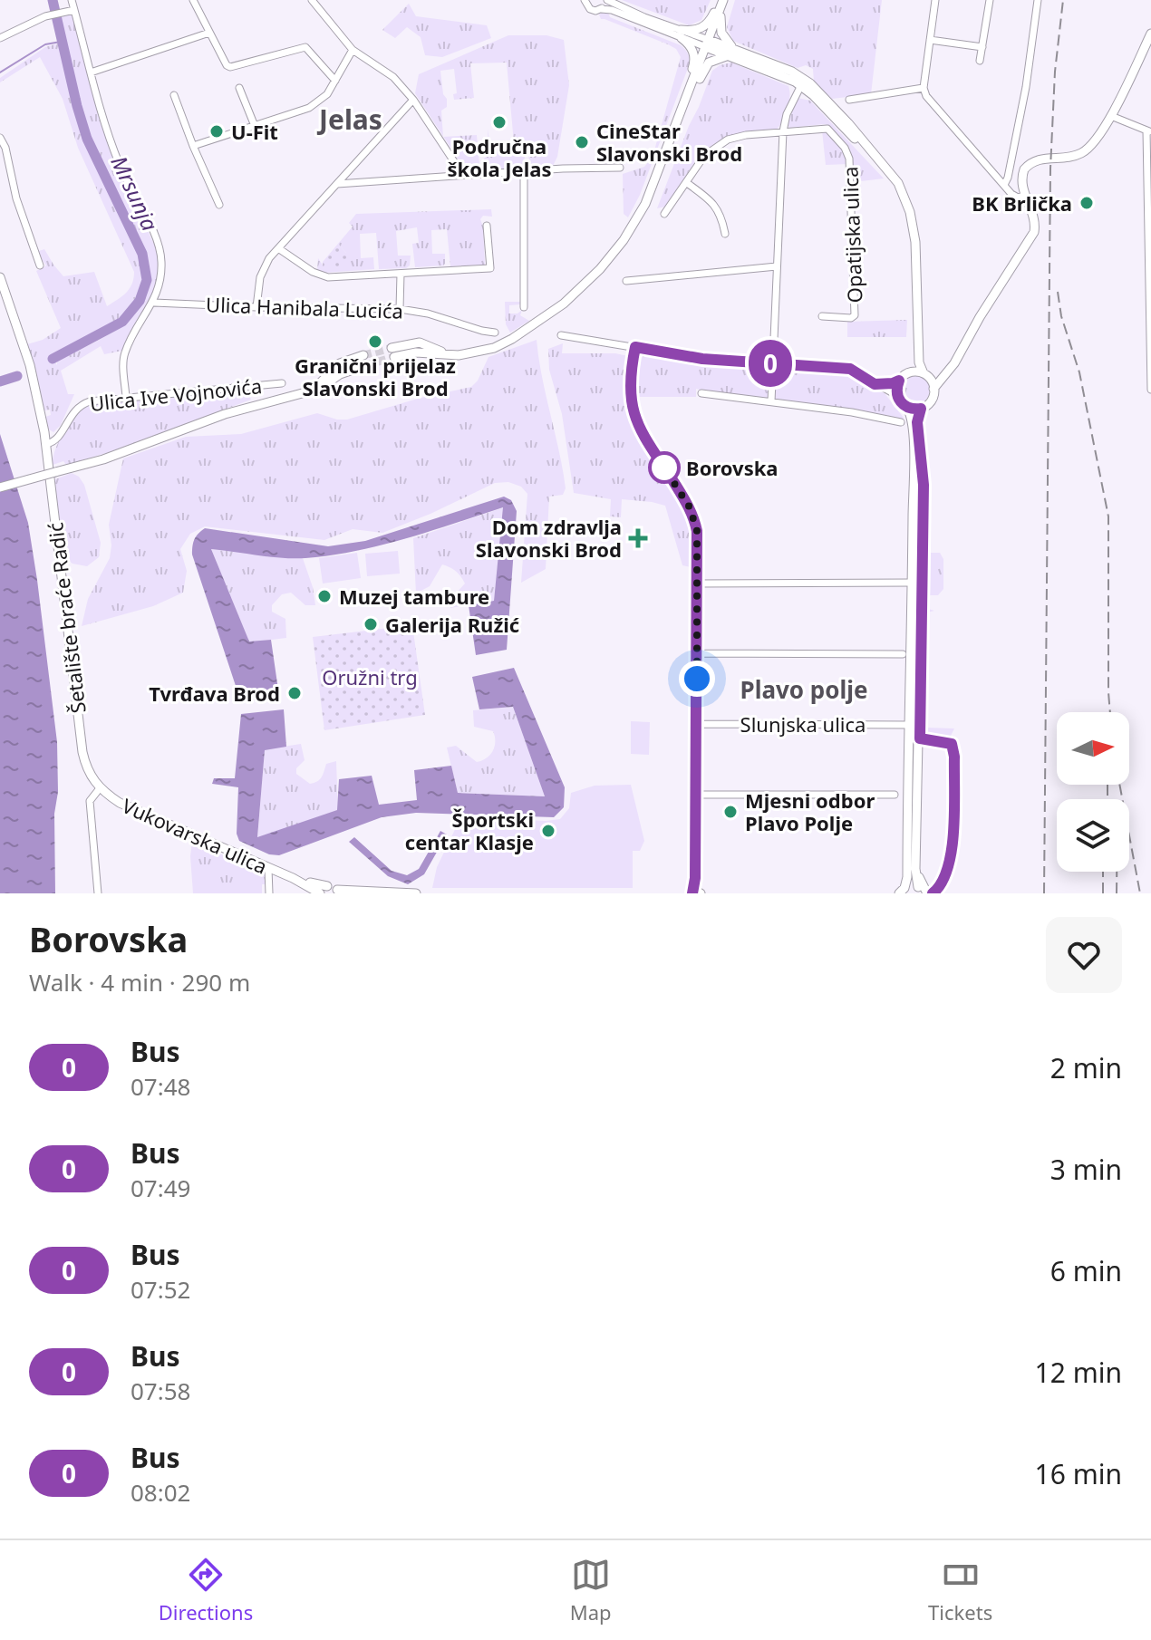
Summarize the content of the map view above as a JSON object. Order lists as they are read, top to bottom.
{
  "streets": {
    "main road": ["Šetalište braće Radić", "Vukovarska ulica"],
    "street": [
      "Opatijska ulica",
      "Ulica Hanibala Lucića",
      "Ulica Ive Vojnovića",
      "Slunjska ulica"
    ]
  },
  "crossings": [
    ["Ulica Ive Vojnovića", "Šetalište braće Radić"],
    ["Šetalište braće Radić", "Vukovarska ulica"]
  ],
  "districts": ["Jelas", "Plavo polje"],
  "water": ["Mrsunja"],
  "parks": ["Oružni trg"],
  "places": {
    "other": [
      "Područna škola Jelas",
      "U-Fit",
      "CineStar Slavonski Brod",
      "BK Brlička",
      "Granični prijelaz Slavonski Brod",
      "Borovska",
      "Muzej tambure",
      "Galerija Ružić",
      "Tvrđava Brod",
      "Mjesni odbor Plavo Polje",
      "Športski centar Klasje"
    ],
    "health": ["Dom zdravlja Slavonski Brod"]
  },
  "lines": ["bus line 0"],
  "north": "right",
  "page": {
    "on_map": "0",
    "heading": ["Borovska", "Walk · 4 min · 290 m"],
    "list": [
      {
        "mark": "0",
        "name": "Bus",
        "note": "07:48",
        "value": "2 min"
      },
      {
        "mark": "0",
        "name": "Bus",
        "note": "07:49",
        "value": "3 min"
      },
      {
        "mark": "0",
        "name": "Bus",
        "note": "07:52",
        "value": "6 min"
      },
      {
        "mark": "0",
        "name": "Bus",
        "note": "07:58",
        "value": "12 min"
      },
      {
        "mark": "0",
        "name": "Bus",
        "note": "08:02",
        "value": "16 min"
      }
    ],
    "tabs": ["Directions", "Map", "Tickets"]
  }
}
